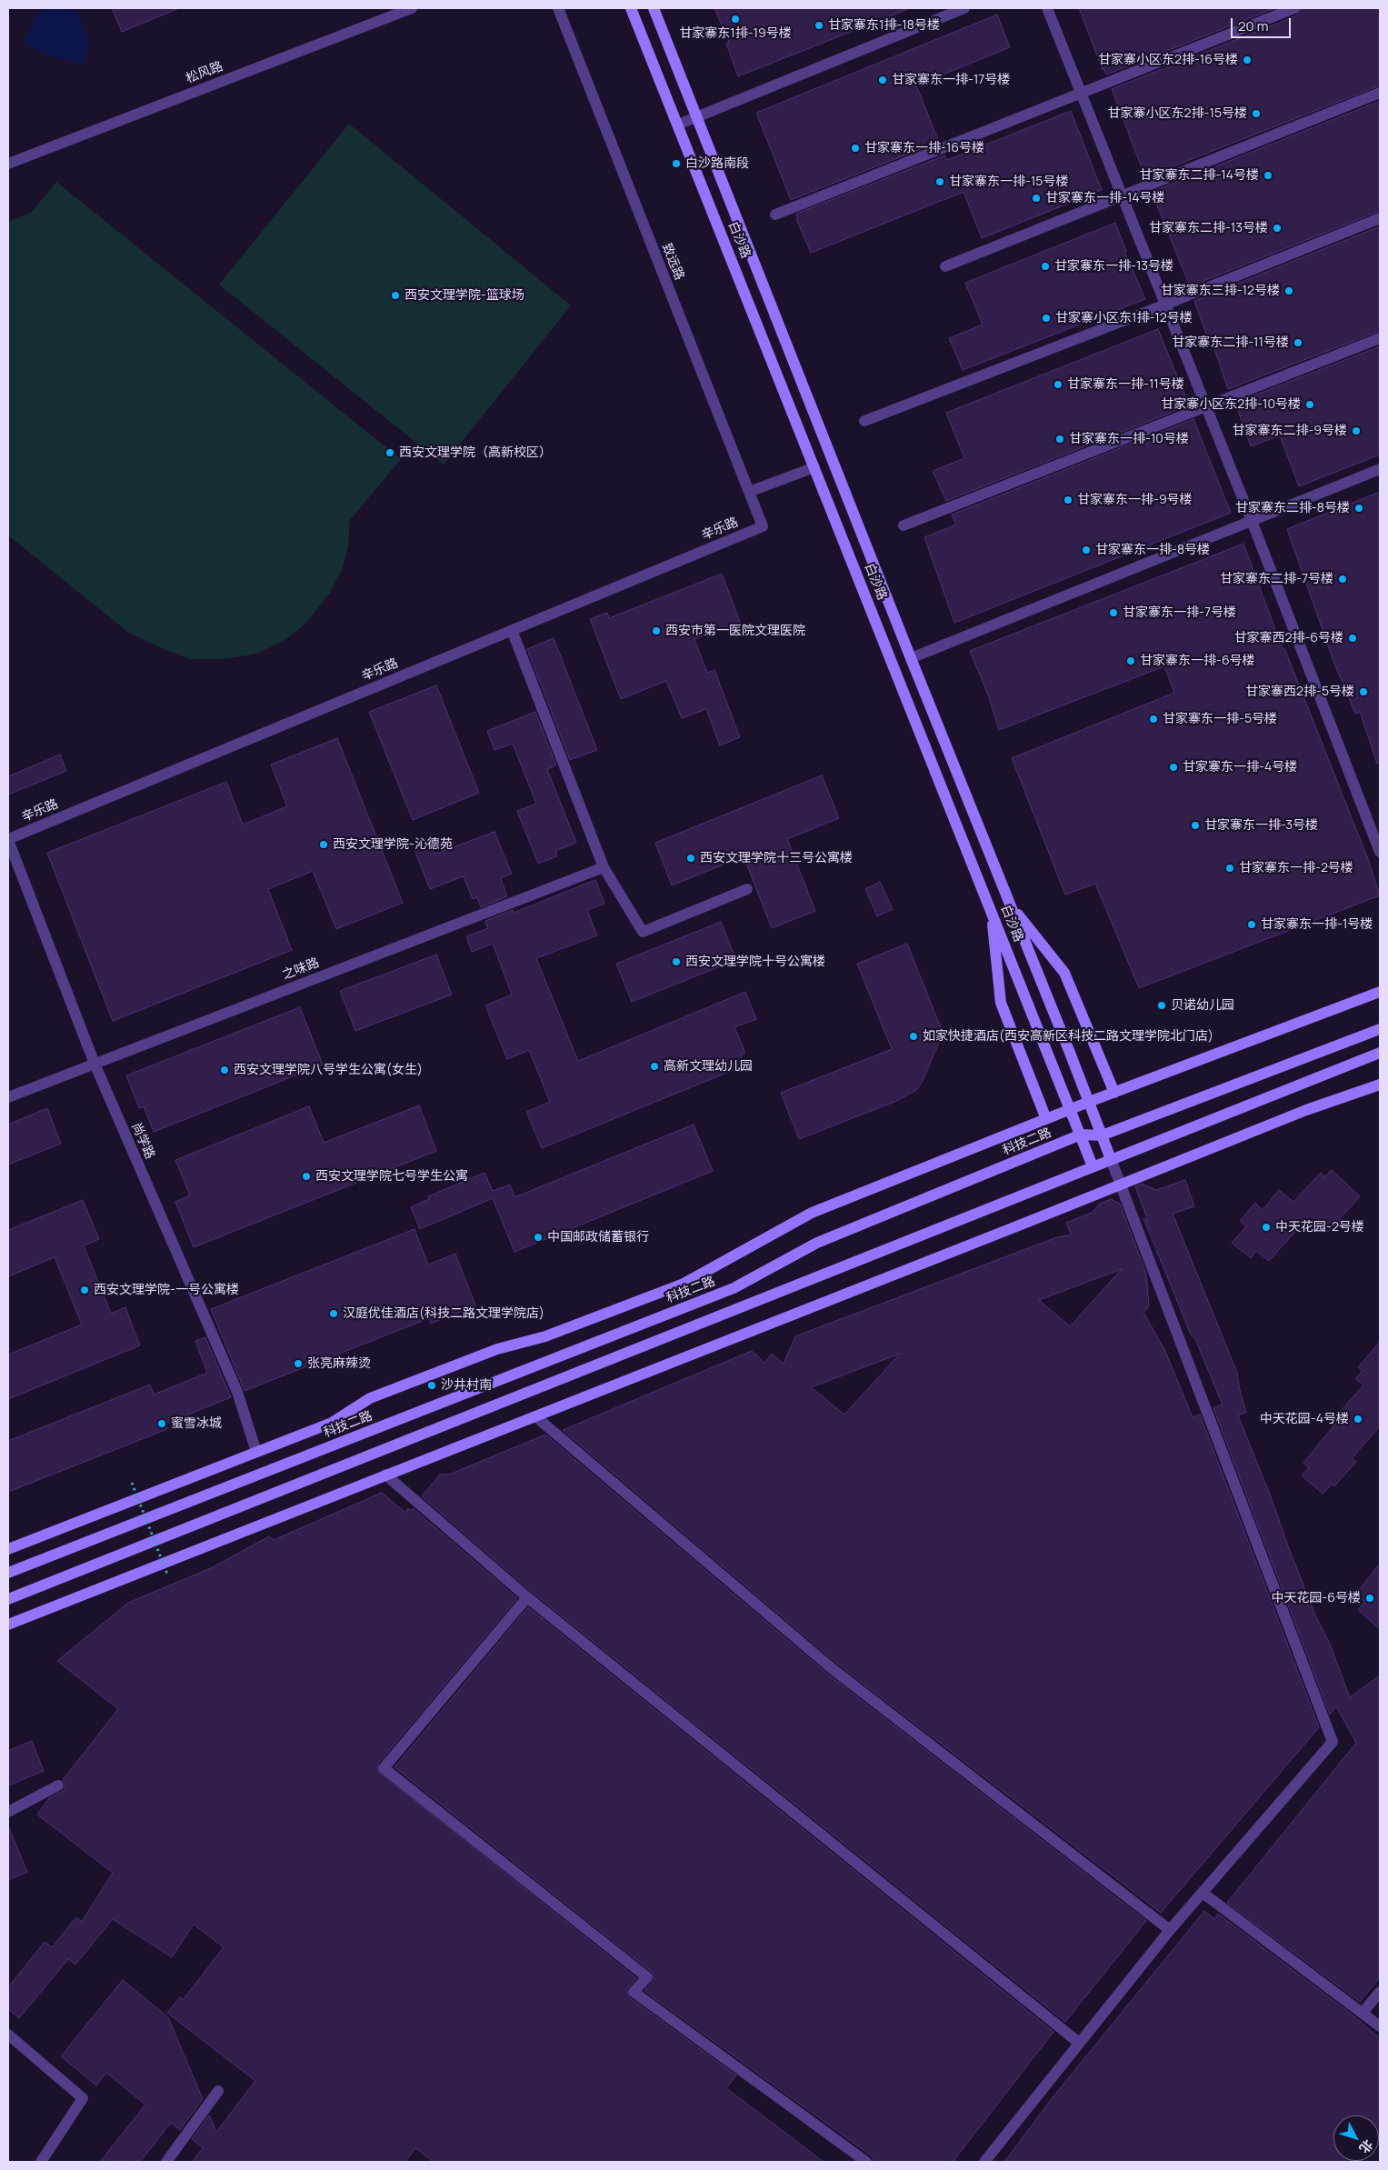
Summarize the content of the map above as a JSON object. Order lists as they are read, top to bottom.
{
  "streets": {
    "street": [
      "松风路",
      "白沙路",
      "致远路",
      "辛乐路",
      "之味路",
      "尚学路",
      "科技二路"
    ]
  },
  "crossings": [
    ["白沙路", "科技二路"],
    ["致远路", "辛乐路"],
    ["辛乐路", "尚学路"],
    ["之味路", "尚学路"]
  ],
  "places": [
    "甘家寨东1排-19号楼",
    "甘家寨东1排-18号楼",
    "甘家寨小区东2排-16号楼",
    "甘家寨东一排-17号楼",
    "甘家寨小区东2排-15号楼",
    "甘家寨东一排-16号楼",
    "白沙路南段",
    "甘家寨东二排-14号楼",
    "甘家寨东一排-15号楼",
    "甘家寨东一排-14号楼",
    "甘家寨东二排-13号楼",
    "甘家寨东一排-13号楼",
    "甘家寨东三排-12号楼",
    "西安文理学院-篮球场",
    "甘家寨小区东1排-12号楼",
    "甘家寨东二排-11号楼",
    "甘家寨东一排-11号楼",
    "甘家寨小区东2排-10号楼",
    "甘家寨东二排-9号楼",
    "甘家寨东一排-10号楼",
    "西安文理学院（高新校区）",
    "甘家寨东一排-9号楼",
    "甘家寨东二排-8号楼",
    "甘家寨东一排-8号楼",
    "甘家寨东二排-7号楼",
    "甘家寨东一排-7号楼",
    "西安市第一医院文理医院",
    "甘家寨西2排-6号楼",
    "甘家寨东一排-6号楼",
    "甘家寨西2排-5号楼",
    "甘家寨东一排-5号楼",
    "甘家寨东一排-4号楼",
    "甘家寨东一排-3号楼",
    "西安文理学院-沁德苑",
    "西安文理学院十三号公寓楼",
    "甘家寨东一排-2号楼",
    "甘家寨东一排-1号楼",
    "西安文理学院十号公寓楼",
    "贝诺幼儿园",
    "如家快捷酒店(西安高新区科技二路文理学院北门店)",
    "高新文理幼儿园",
    "西安文理学院八号学生公寓(女生)",
    "西安文理学院七号学生公寓",
    "中天花园-2号楼",
    "中国邮政储蓄银行",
    "西安文理学院-一号公寓楼",
    "汉庭优佳酒店(科技二路文理学院店)",
    "张亮麻辣烫",
    "沙井村南",
    "中天花园-4号楼",
    "蜜雪冰城",
    "中天花园-6号楼"
  ],
  "scale_bar": "20 m",
  "north": "bottom right"
}
